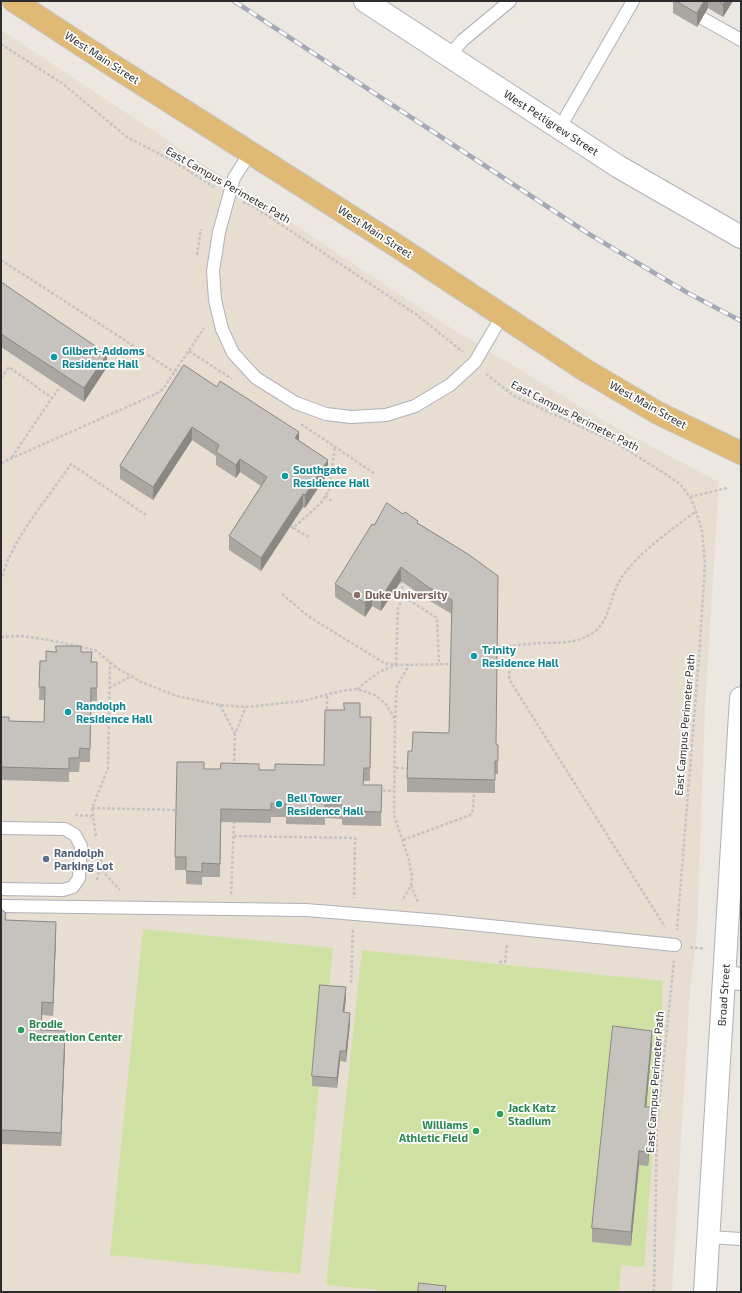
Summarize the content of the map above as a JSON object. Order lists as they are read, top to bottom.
{
  "streets": {
    "main road": ["West Main Street"],
    "street": ["West Pettigrew Street", "Broad Street"],
    "path": ["East Campus Perimeter Path"]
  },
  "places": [
    "Gilbert-Addoms Residence Hall",
    "Southgate Residence Hall",
    "Duke University",
    "Trinity Residence Hall",
    "Randolph Residence Hall",
    "Bell Tower Residence Hall",
    "Randolph Parking Lot",
    "Brodie Recreation Center",
    "Jack Katz Stadium",
    "Williams Athletic Field"
  ]
}
